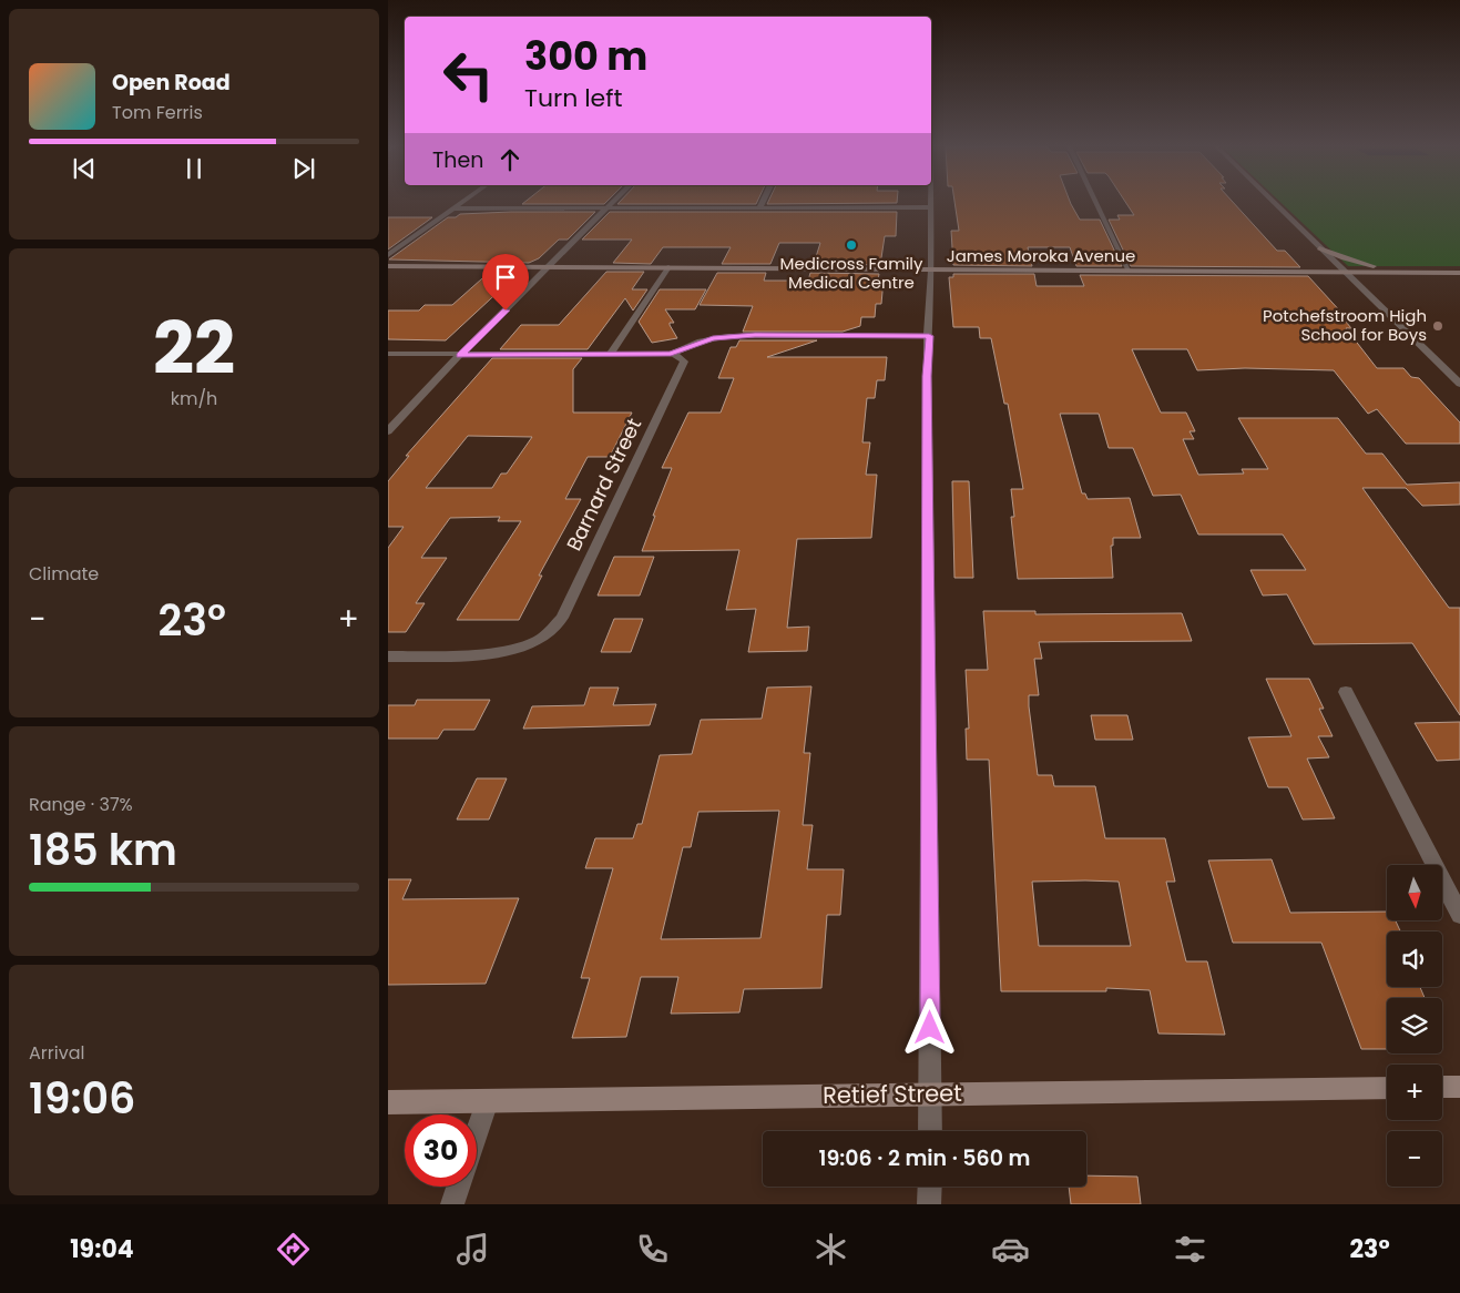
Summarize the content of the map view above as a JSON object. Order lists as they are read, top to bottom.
{
  "streets": {
    "street": ["James Moroka Avenue", "Barnard Street", "Retief Street"]
  },
  "places": ["Medicross Family Medical Centre", "Potchefstroom High School for Boys"],
  "north": "bottom",
  "page": {
    "turn": ["300 m", "Turn left"],
    "song": ["Open Road", "Tom Ferris"],
    "then": "Then",
    "tile": [
      ["22", "km/h"],
      "Climate",
      ["Range · 37%", "185 km"],
      ["Arrival", "19:06"]
    ],
    "heat": ["−", "23°", "+"],
    "map_buttons": ["+", "−"],
    "limit": "30",
    "trip": "19:06 · 2 min · 560 m",
    "tabs": ["19:04", "23°"]
  }
}
